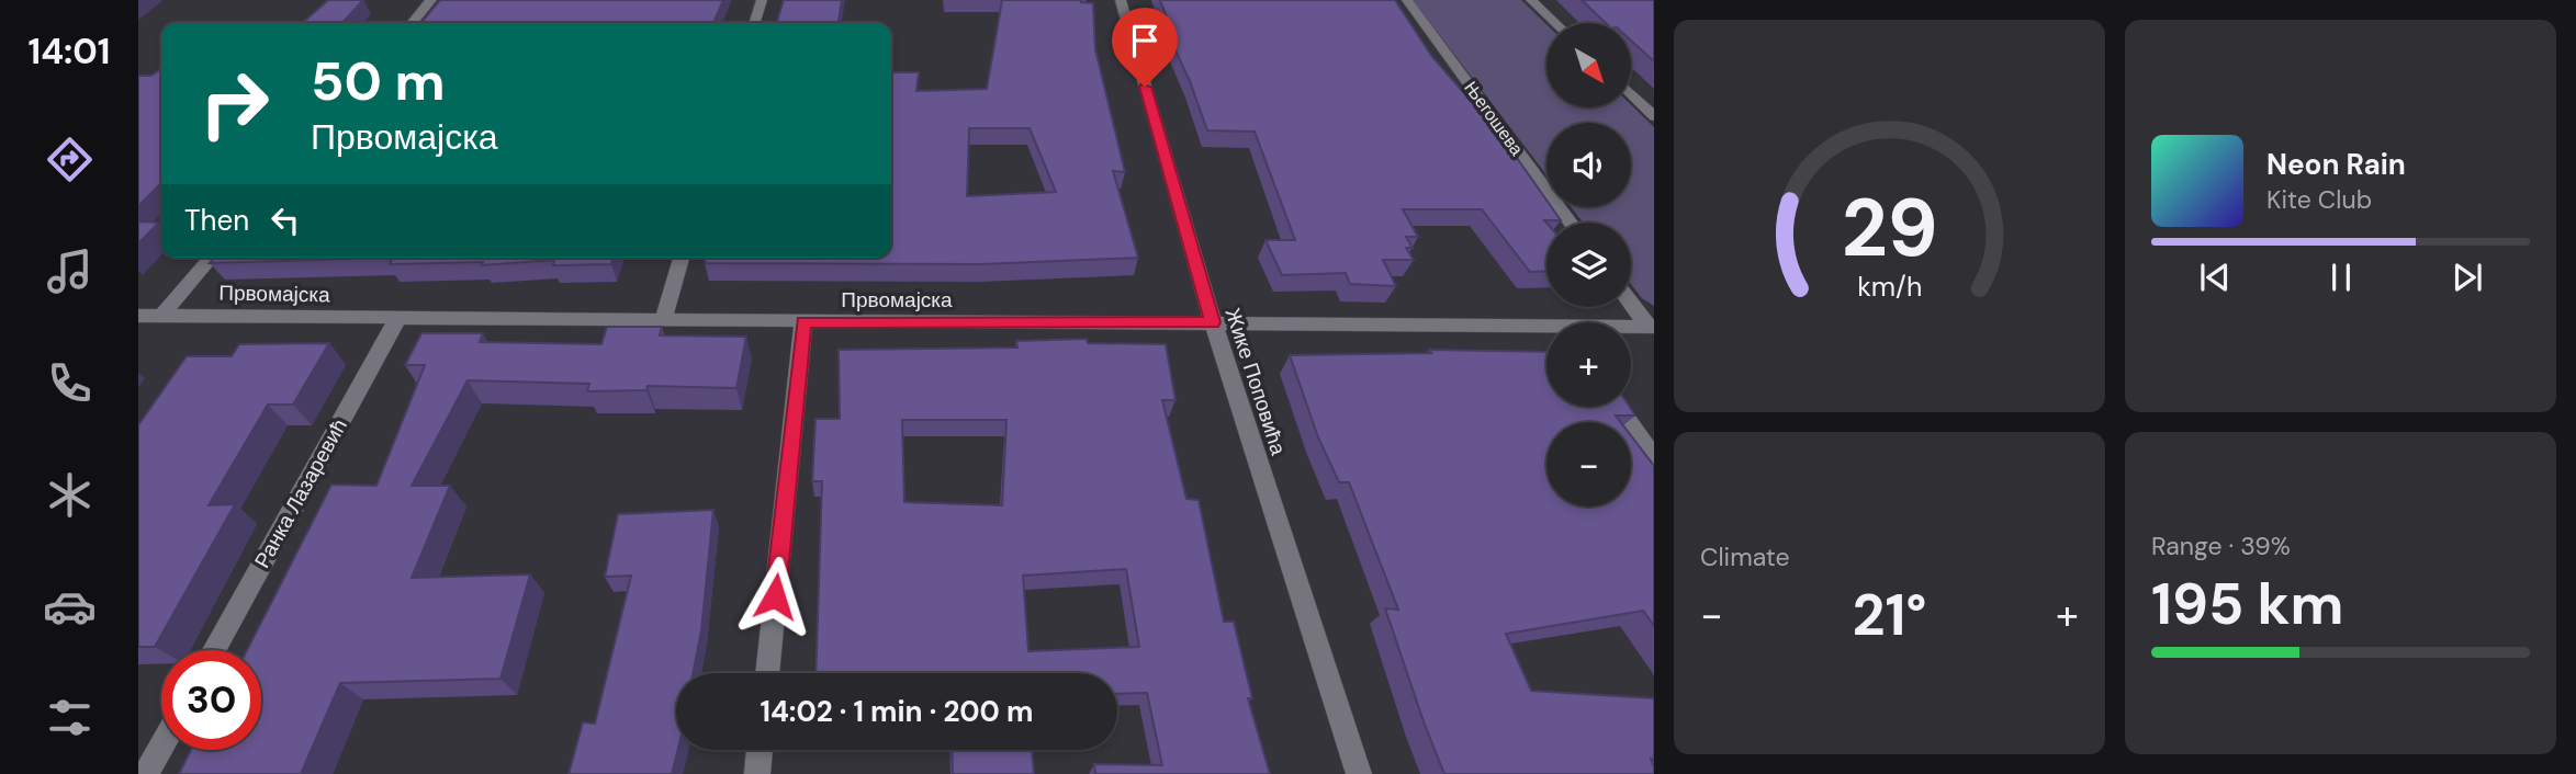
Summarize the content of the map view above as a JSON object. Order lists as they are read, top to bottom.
{
  "streets": {
    "street": [
      "Његошева",
      "Првомајска",
      "Жике Поповића",
      "Ранка Лазаревић"
    ]
  },
  "crossings": [
    ["Првомајска", "Жике Поповића"],
    ["Првомајска", "Ранка Лазаревић"]
  ],
  "north": "bottom right",
  "page": {
    "tabs": "14:01",
    "map_buttons": ["+", "−"],
    "turn": ["50 m", "Првомајска"],
    "song": ["Neon Rain", "Kite Club"],
    "then": "Then",
    "tile": [
      "Climate",
      ["Range · 39%", "195 km"]
    ],
    "heat": ["−", "21°", "+"],
    "limit": "30",
    "trip": "14:02 · 1 min · 200 m",
    "gauge": ["29", "km/h"]
  }
}
